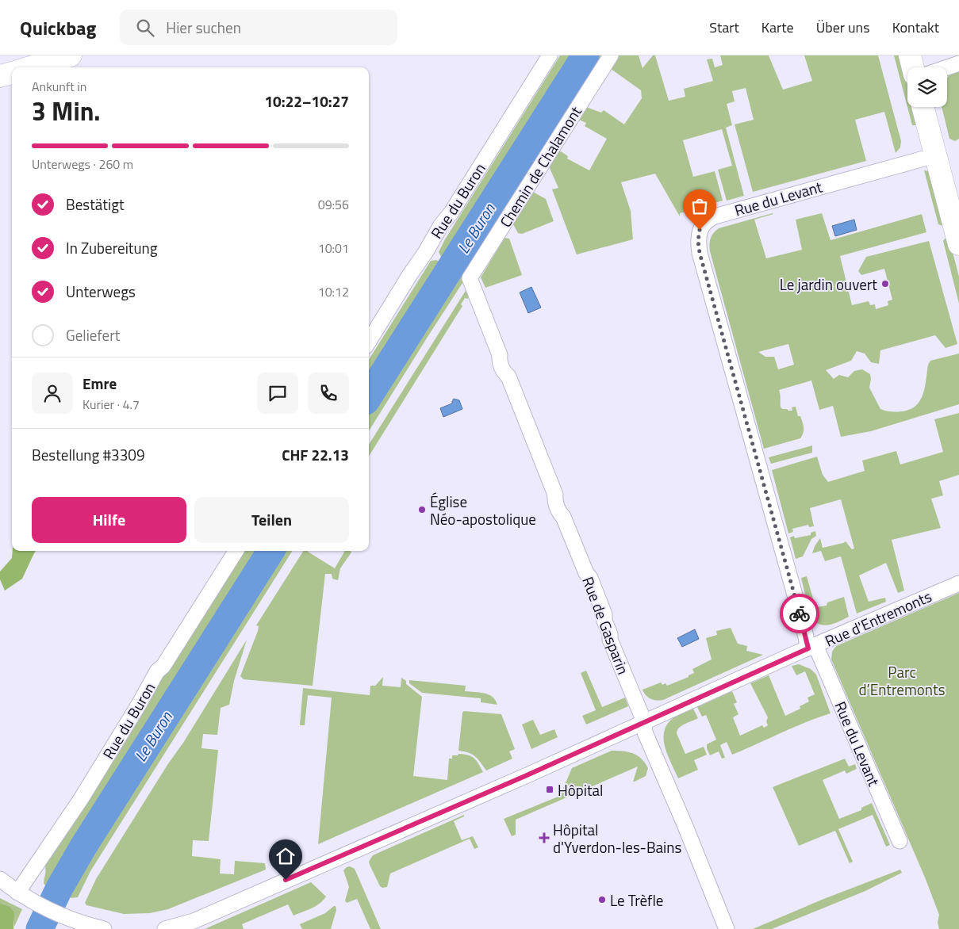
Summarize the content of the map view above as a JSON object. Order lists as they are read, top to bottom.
{
  "streets": {
    "street": [
      "Chemin de Chalamont",
      "Rue du Levant",
      "Rue du Buron",
      "Rue d'Entremonts",
      "Rue de Gasparin"
    ]
  },
  "crossings": [
    ["Chemin de Chalamont", "Rue de Gasparin"],
    ["Rue du Levant", "Rue d'Entremonts"],
    ["Rue d'Entremonts", "Rue de Gasparin"]
  ],
  "water": ["Le Buron"],
  "parks": ["Parc d’Entremonts"],
  "places": {
    "other": ["Le jardin ouvert", "Église Néo-apostolique", "Le Trèfle"],
    "transit": ["Hôpital"],
    "health": ["Hôpital d'Yverdon-les-Bains"]
  },
  "page": {
    "header": "Quickbag",
    "search": "Hier suchen",
    "nav": [
      "Start",
      "Karte",
      "Über uns",
      "Kontakt"
    ],
    "heading": ["3 Min.", "Ankunft in", "10:22–10:27"],
    "panel": [
      "Emre",
      "Kurier · 4.7",
      "Bestellung #3309",
      "CHF 22.13"
    ],
    "bar": "Unterwegs · 260 m",
    "list": [
      ["Bestätigt", "09:56"],
      ["In Zubereitung", "10:01"],
      ["Unterwegs", "10:12"],
      "Geliefert"
    ],
    "buttons": ["Hilfe", "Teilen"]
  }
}
